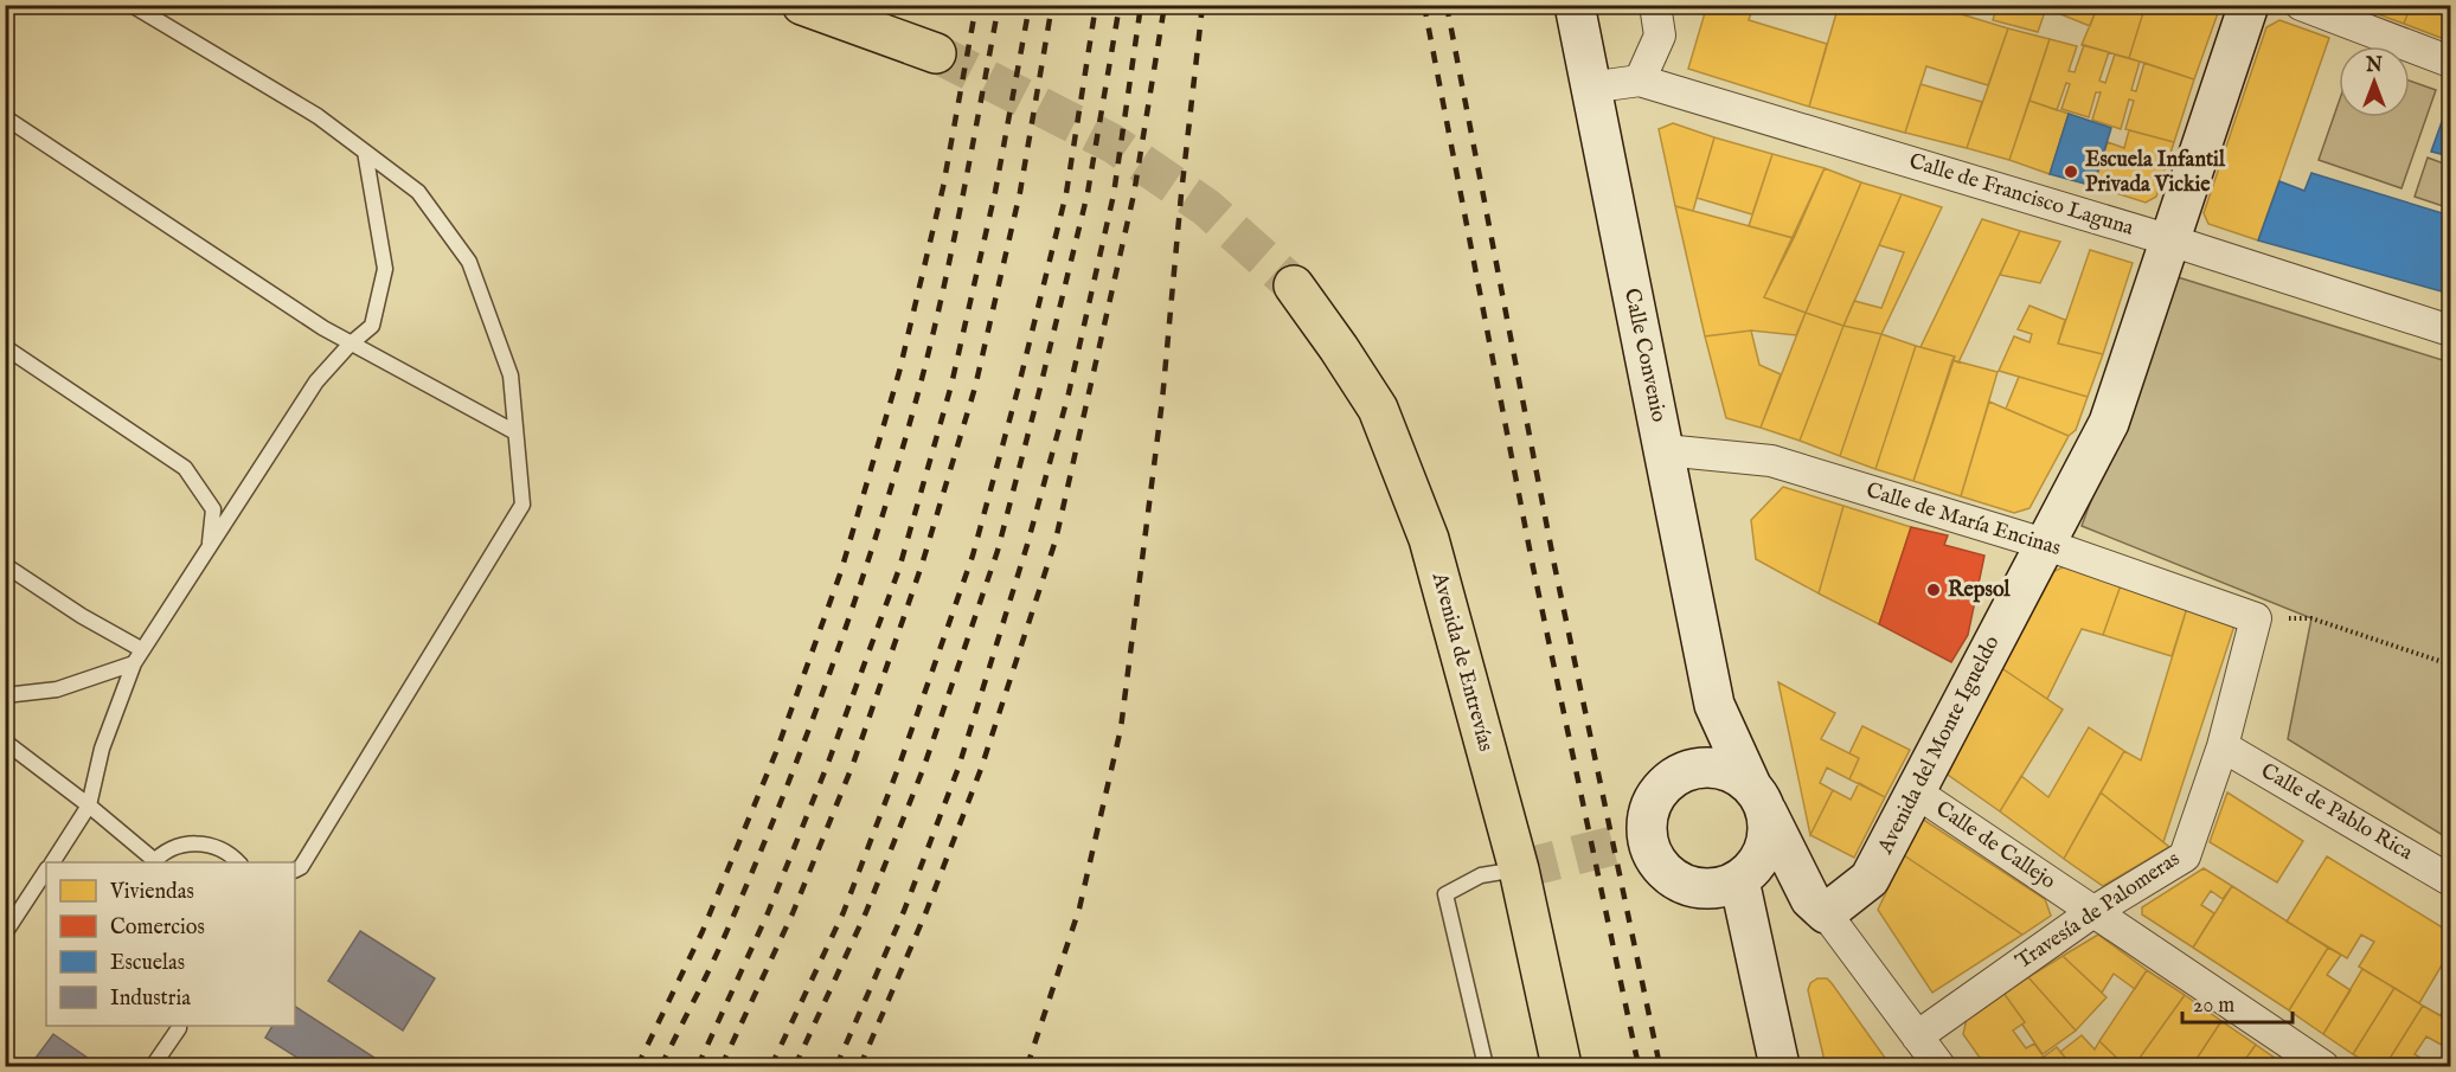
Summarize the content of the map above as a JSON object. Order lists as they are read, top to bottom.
{
  "streets": {
    "main road": ["Avenida de Entrevías"],
    "street": [
      "Calle de Francisco Laguna",
      "Calle Convenio",
      "Calle de María Encinas",
      "Avenida del Monte Igueldo",
      "Calle de Pablo Rica",
      "Calle de Callejo",
      "Travesía de Palomeras"
    ]
  },
  "crossings": [
    ["Calle de Francisco Laguna", "Calle Convenio"],
    ["Calle de Francisco Laguna", "Avenida del Monte Igueldo"],
    ["Calle Convenio", "Calle de María Encinas"],
    ["Calle Convenio", "Avenida del Monte Igueldo"],
    ["Calle de María Encinas", "Avenida del Monte Igueldo"],
    ["Calle de María Encinas", "Travesía de Palomeras"],
    ["Avenida del Monte Igueldo", "Calle de Callejo"],
    ["Calle de Pablo Rica", "Travesía de Palomeras"],
    ["Calle de Callejo", "Travesía de Palomeras"]
  ],
  "places": ["Escuela Infantil Privada Vickie", "Repsol"],
  "legend": [
    "Viviendas",
    "Comercios",
    "Escuelas",
    "Industria"
  ],
  "scale_bar": "20 m",
  "north": "top"
}
